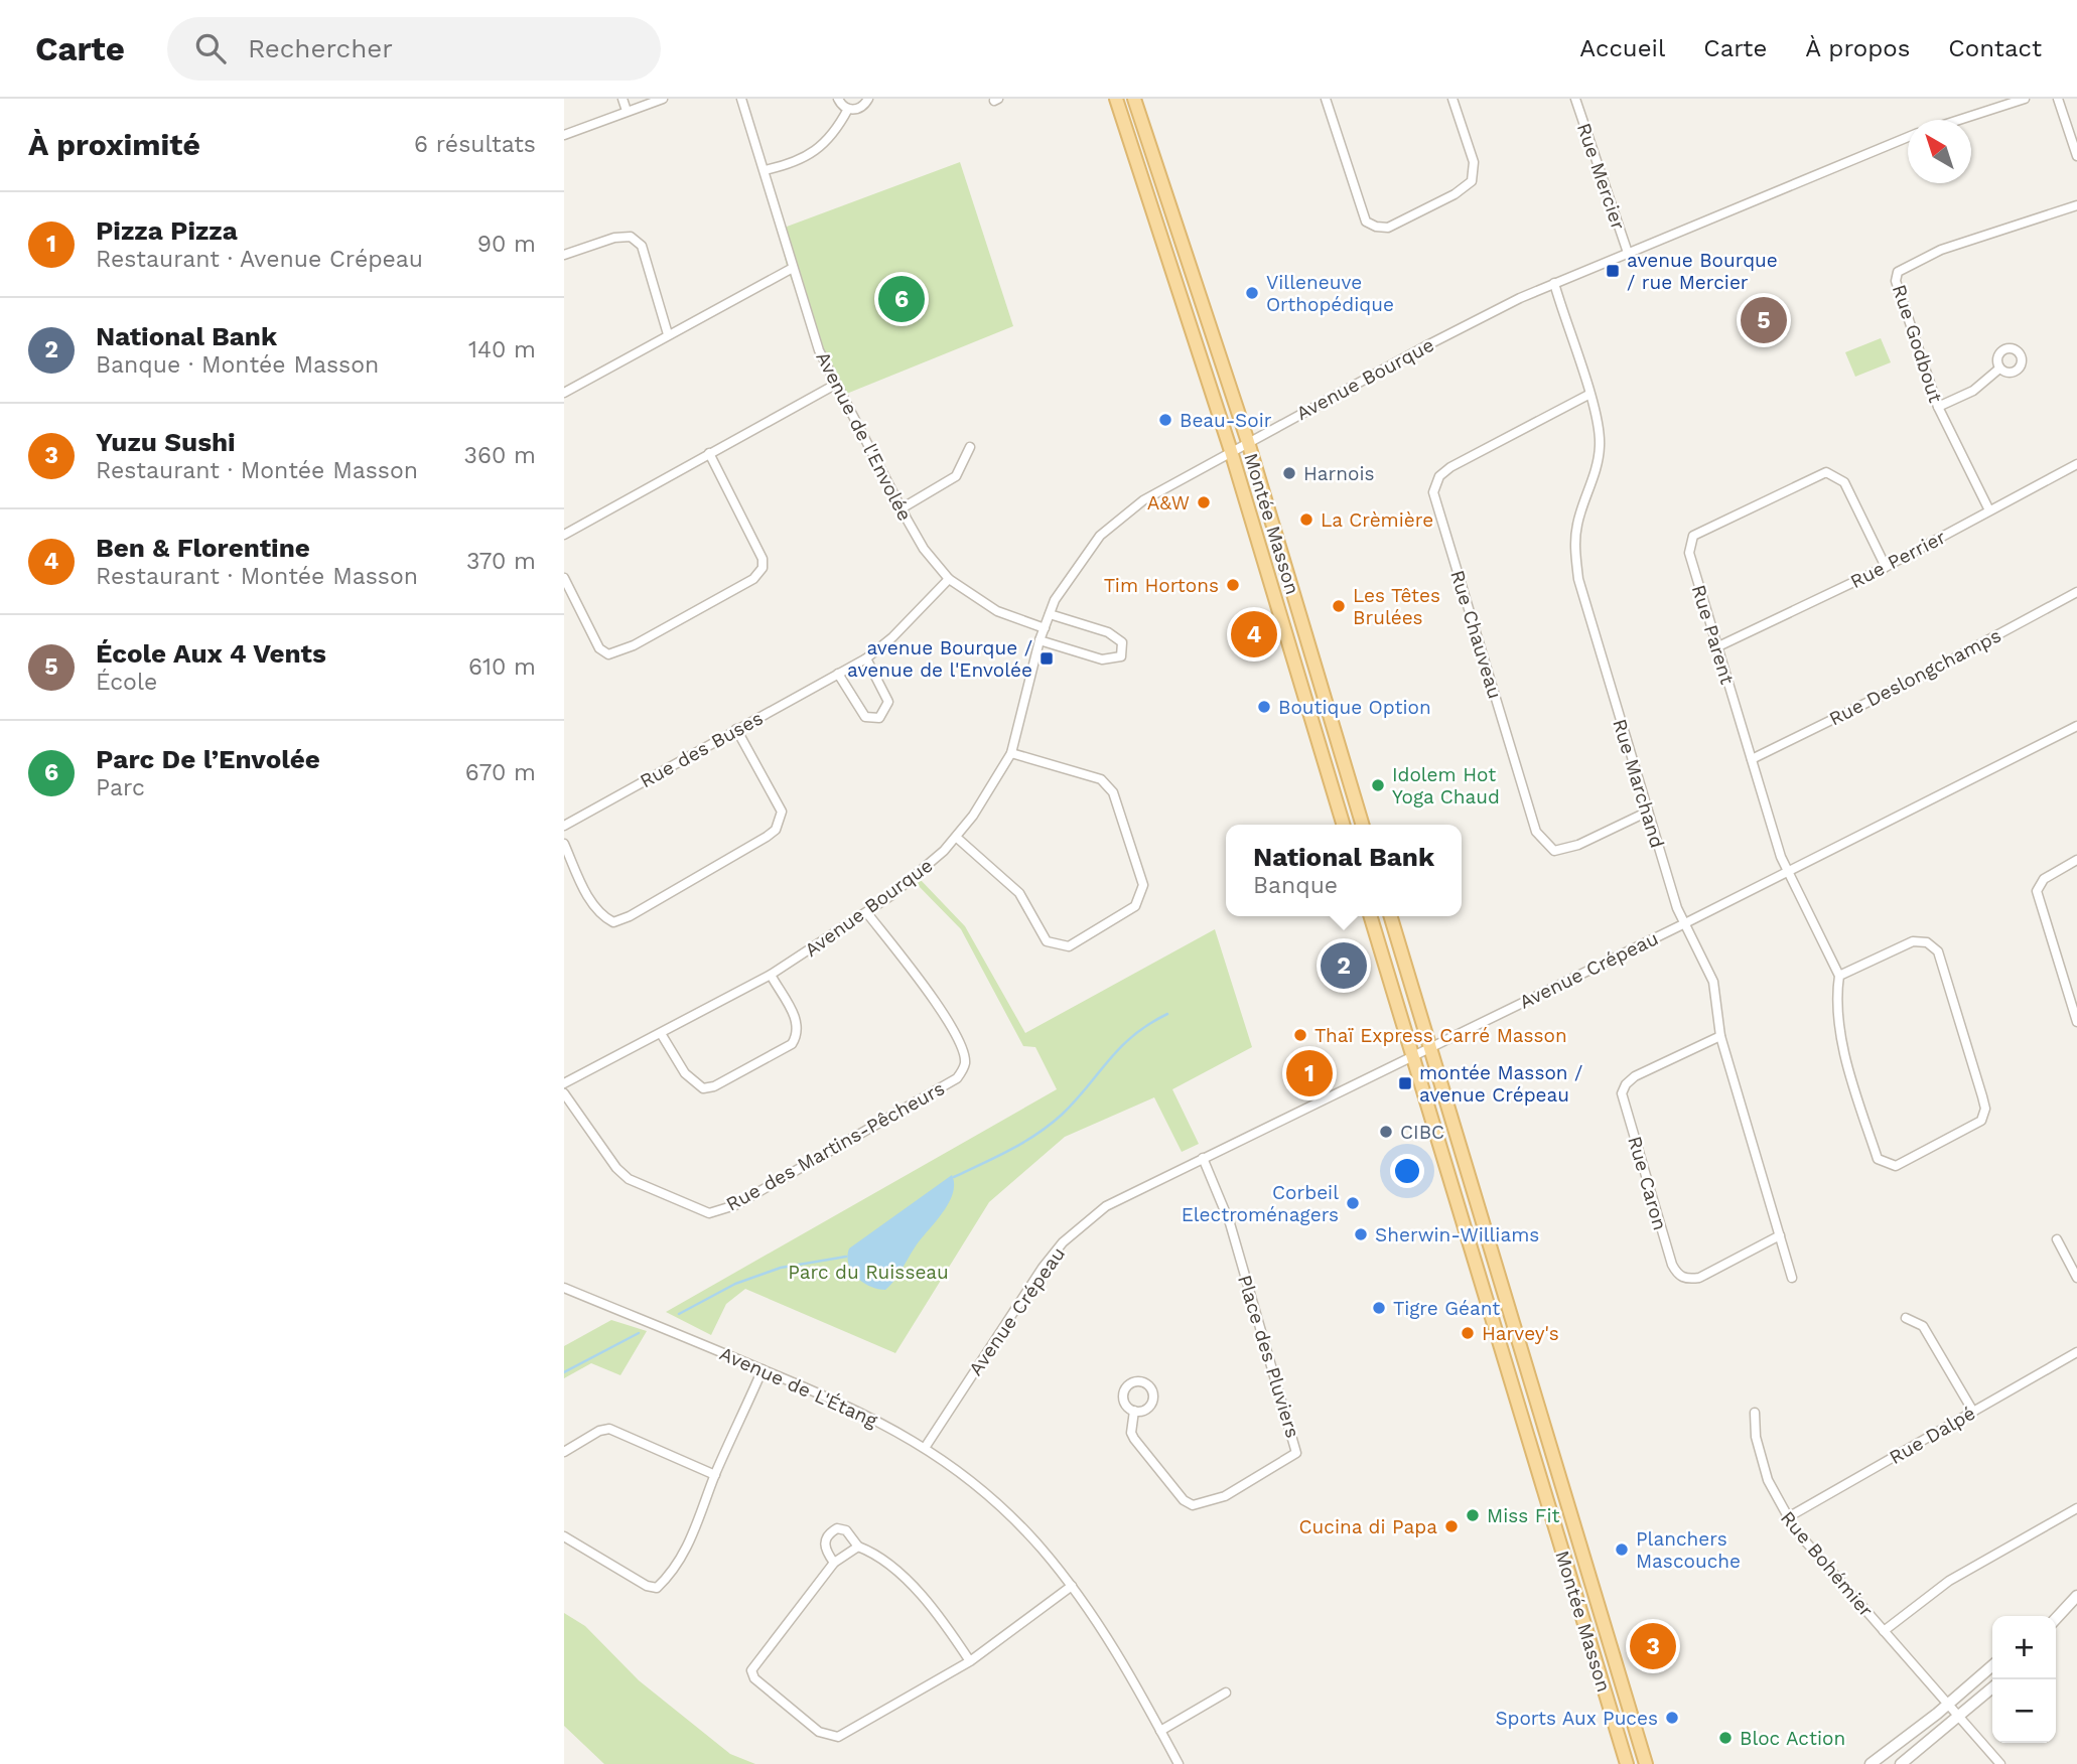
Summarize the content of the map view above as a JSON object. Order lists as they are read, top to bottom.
{
  "streets": {
    "main road": ["Montée Masson"],
    "street": [
      "Rue Mercier",
      "Rue Godbout",
      "Avenue Bourque",
      "Avenue de l'Envolée",
      "Rue Perrier",
      "Rue Chauveau",
      "Rue Parent",
      "Rue Deslongchamps",
      "Rue des Buses",
      "Rue Marchand",
      "Avenue Crépeau",
      "Rue des Martins-Pêcheurs",
      "Rue Caron",
      "Place des Pluviers",
      "Avenue de L'Étang",
      "Rue Dalpé",
      "Rue Bohémier"
    ]
  },
  "crossings": [
    ["Rue Mercier", "Avenue Bourque"],
    ["Rue Godbout", "Rue Perrier"],
    ["Avenue Bourque", "Avenue de l'Envolée"],
    ["Avenue Bourque", "Montée Masson"],
    ["Avenue Bourque", "Rue Marchand"],
    ["Avenue Bourque", "Rue des Martins-Pêcheurs"],
    ["Avenue de l'Envolée", "Rue des Buses"],
    ["Montée Masson", "Avenue Crépeau"],
    ["Rue Perrier", "Rue Parent"],
    ["Rue Chauveau", "Rue Marchand"],
    ["Rue Parent", "Rue Deslongchamps"],
    ["Rue Parent", "Avenue Crépeau"],
    ["Rue Marchand", "Avenue Crépeau"],
    ["Rue Marchand", "Rue Caron"],
    ["Avenue Crépeau", "Place des Pluviers"],
    ["Avenue Crépeau", "Avenue de L'Étang"],
    ["Rue Dalpé", "Rue Bohémier"]
  ],
  "parks": ["Parc du Ruisseau"],
  "places": {
    "transit": ["avenue Bourque / rue Mercier", "avenue Bourque / avenue de l'Envolée", "montée Masson / avenue Crépeau"],
    "other": [
      "Villeneuve Orthopédique",
      "Beau-Soir",
      "Harnois",
      "A&W",
      "La Crèmière",
      "Tim Hortons",
      "Les Têtes Brulées",
      "Boutique Option",
      "Idolem Hot Yoga Chaud",
      "Thaï Express Carré Masson",
      "CIBC",
      "Corbeil Electroménagers",
      "Sherwin-Williams",
      "Tigre Géant",
      "Harvey's",
      "Miss Fit",
      "Cucina di Papa",
      "Planchers Mascouche",
      "Sports Aux Puces",
      "Bloc Action"
    ]
  },
  "north": "top left",
  "page": {
    "header": "Carte",
    "search": "Rechercher",
    "nav": [
      "Accueil",
      "Carte",
      "À propos",
      "Contact"
    ],
    "heading": ["À proximité", "6 résultats"],
    "list": [
      {
        "mark": "1",
        "name": "Pizza Pizza",
        "note": "Restaurant · Avenue Crépeau",
        "value": "90 m"
      },
      {
        "mark": "2",
        "name": "National Bank",
        "note": "Banque · Montée Masson",
        "value": "140 m"
      },
      {
        "mark": "3",
        "name": "Yuzu Sushi",
        "note": "Restaurant · Montée Masson",
        "value": "360 m"
      },
      {
        "mark": "4",
        "name": "Ben & Florentine",
        "note": "Restaurant · Montée Masson",
        "value": "370 m"
      },
      {
        "mark": "5",
        "name": "École Aux 4 Vents",
        "note": "École",
        "value": "610 m"
      },
      {
        "mark": "6",
        "name": "Parc De l’Envolée",
        "note": "Parc",
        "value": "670 m"
      }
    ],
    "pins": [
      "6",
      "5",
      "4",
      "2",
      "1",
      "3"
    ],
    "popup": ["National Bank", "Banque"],
    "map_buttons": ["+", "−"]
  }
}
